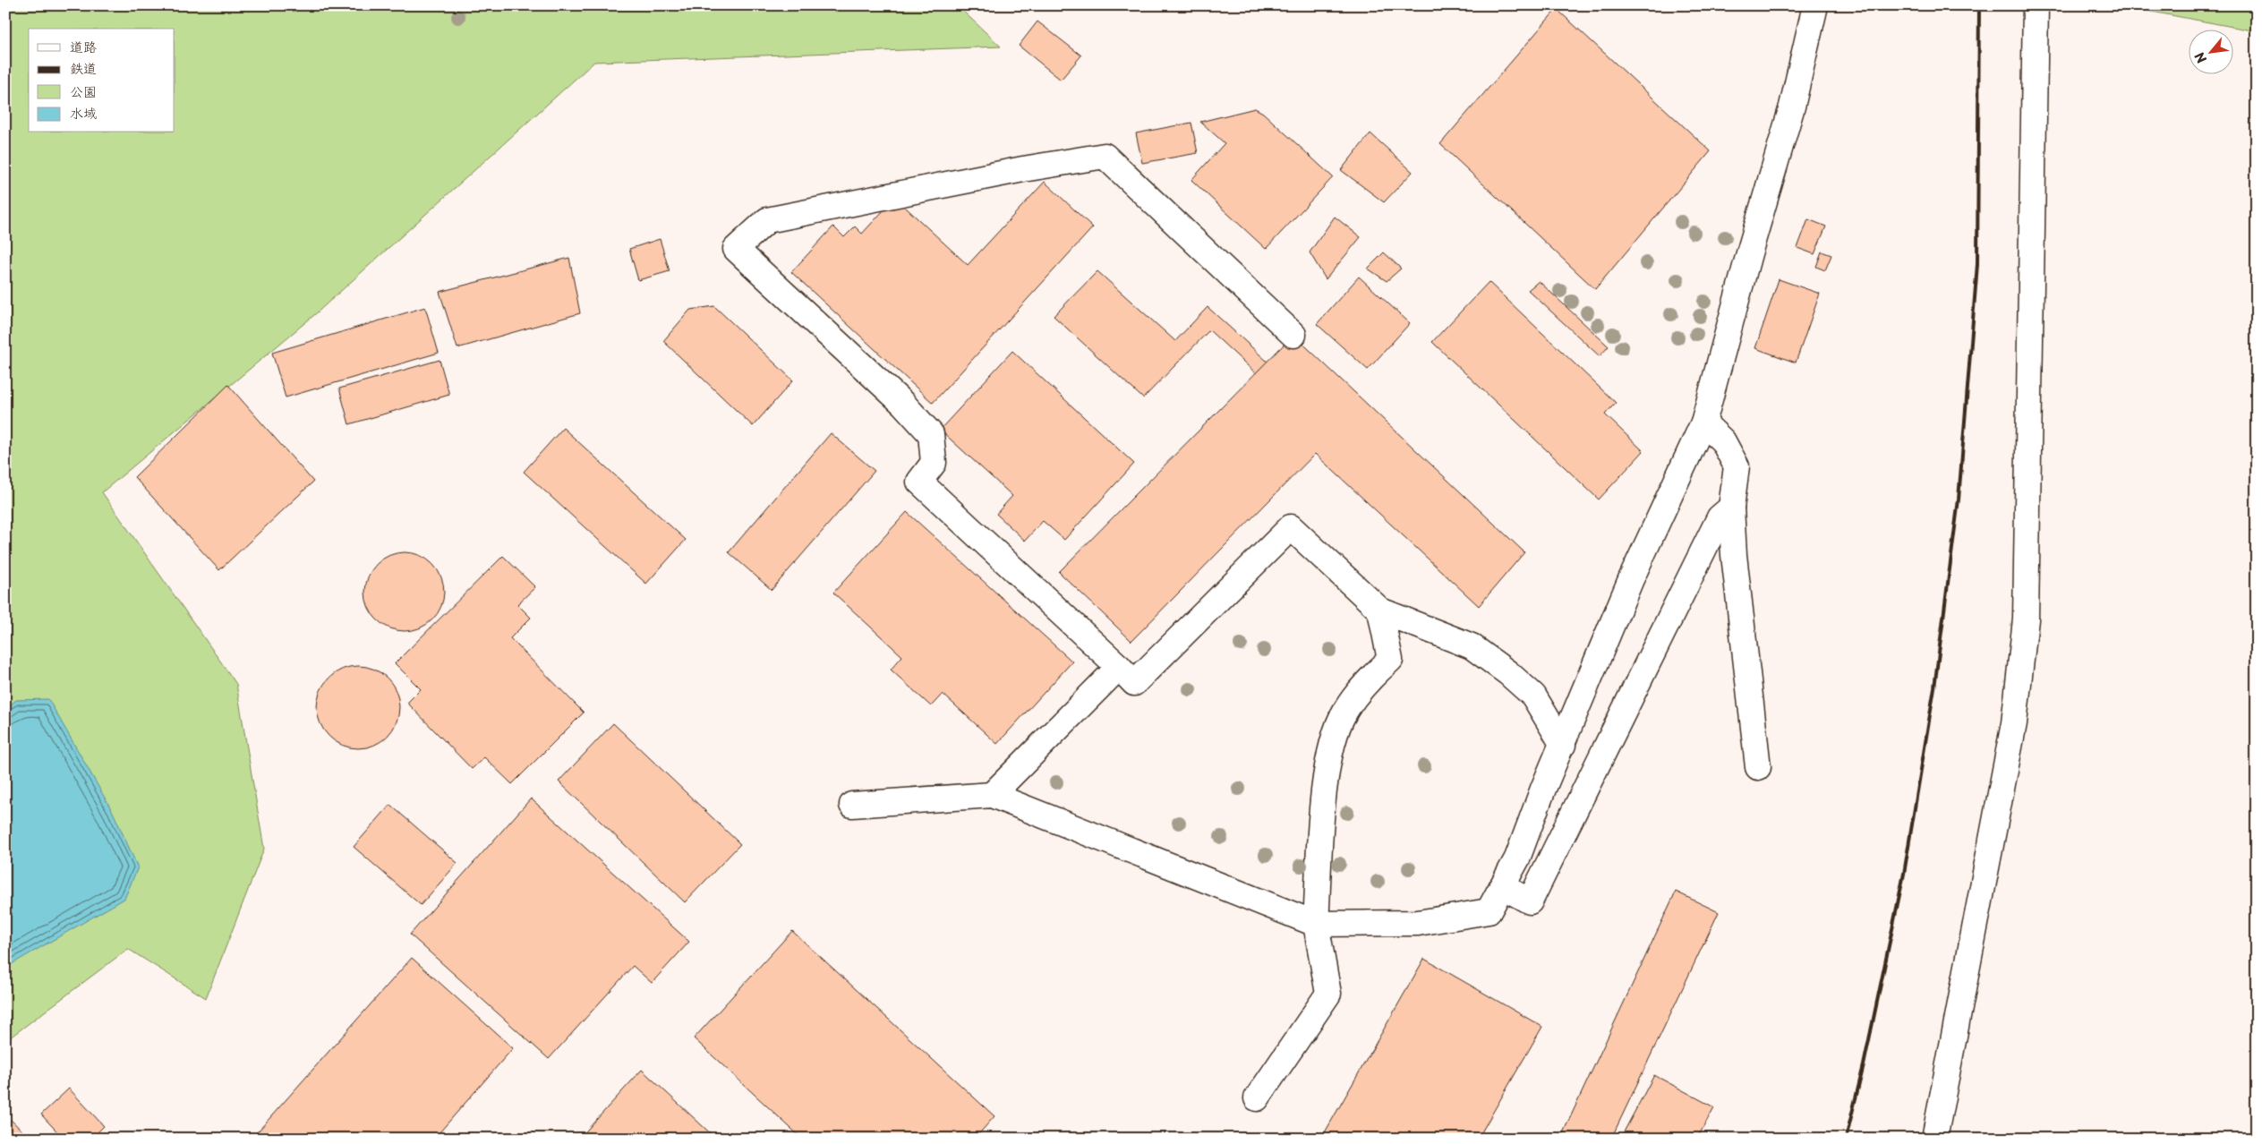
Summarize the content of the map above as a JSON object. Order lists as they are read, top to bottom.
{
  "legend": [
    "道路",
    "鉄道",
    "公園",
    "水域"
  ],
  "north": "bottom left"
}
